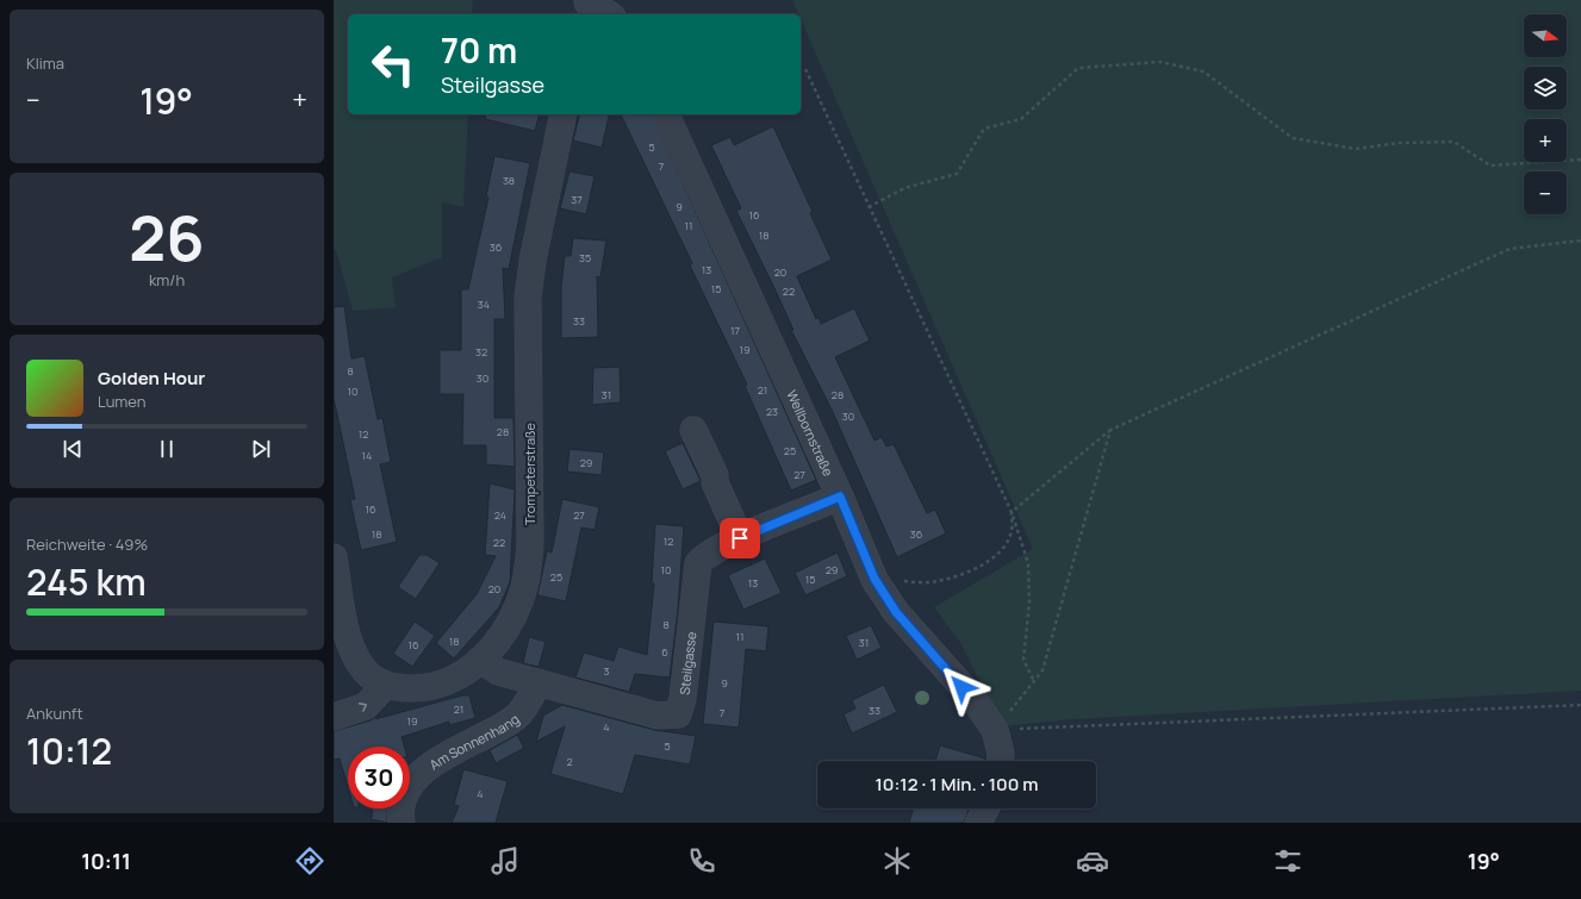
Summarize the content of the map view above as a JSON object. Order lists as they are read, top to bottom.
{
  "streets": {
    "street": [
      "Wellbornstraße",
      "Trompeterstraße",
      "Steilgasse",
      "Am Sonnenhang"
    ]
  },
  "crossings": [
    ["Wellbornstraße", "Steilgasse"],
    ["Trompeterstraße", "Steilgasse"],
    ["Steilgasse", "Am Sonnenhang"]
  ],
  "house_numbers": [
    "5",
    "7",
    "38",
    "37",
    "9",
    "16",
    "11",
    "18",
    "36",
    "35",
    "13",
    "20",
    "15",
    "22",
    "34",
    "33",
    "17",
    "19",
    "32",
    "8",
    "30",
    "21",
    "10",
    "31",
    "28",
    "23",
    "30",
    "28",
    "12",
    "25",
    "14",
    "29",
    "27",
    "16",
    "24",
    "27",
    "18",
    "36",
    "12",
    "22",
    "10",
    "29",
    "25",
    "15",
    "13",
    "20",
    "8",
    "11",
    "18",
    "31",
    "16",
    "6",
    "3",
    "9",
    "21",
    "33",
    "7",
    "19",
    "4",
    "5",
    "2",
    "4"
  ],
  "north": "right",
  "page": {
    "tile": [
      "Klima",
      ["26", "km/h"],
      ["Reichweite · 49%", "245 km"],
      ["Ankunft", "10:12"]
    ],
    "map_buttons": ["+", "−"],
    "turn": ["70 m", "Steilgasse"],
    "heat": ["−", "19°", "+"],
    "song": ["Golden Hour", "Lumen"],
    "limit": "30",
    "trip": "10:12 · 1 Min. · 100 m",
    "tabs": ["10:11", "19°"]
  }
}
